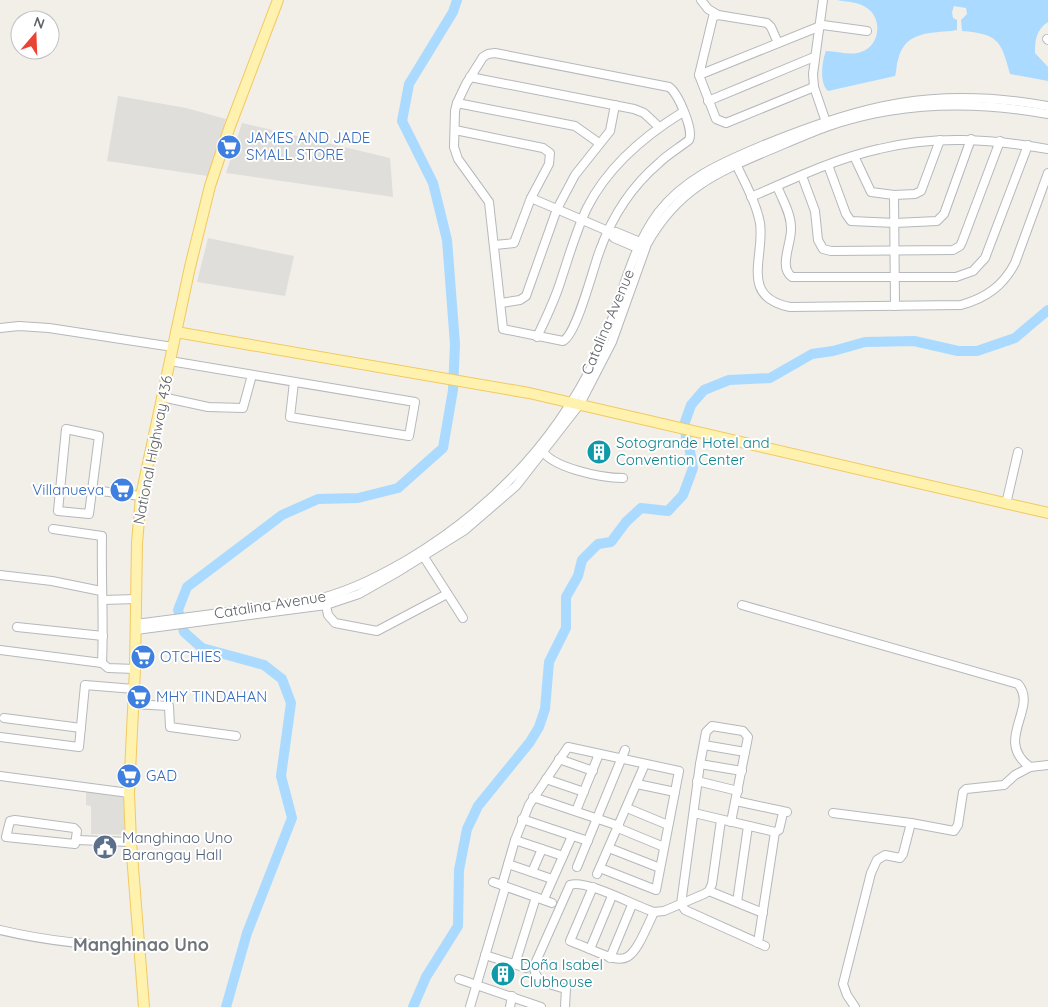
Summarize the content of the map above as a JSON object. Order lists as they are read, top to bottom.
{
  "streets": {
    "main road": ["National Highway 436"],
    "street": ["Catalina Avenue"]
  },
  "crossings": [
    ["Catalina Avenue", "National Highway 436"]
  ],
  "districts": ["Manghinao Uno"],
  "places": {
    "supermarket": [
      "JAMES AND JADE SMALL STORE",
      "Villanueva",
      "OTCHIES",
      "MHY TINDAHAN",
      "GAD"
    ],
    "building": ["Sotogrande Hotel and Convention Center", "Doña Isabel Clubhouse"],
    "public building": ["Manghinao Uno Barangay Hall"]
  },
  "north": "top"
}
